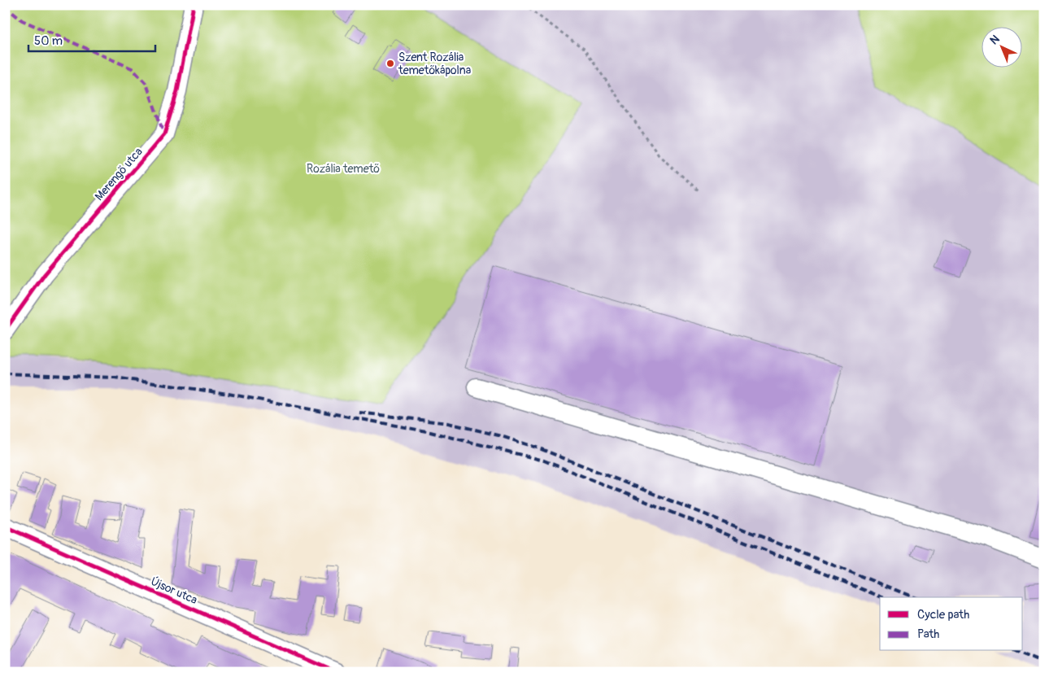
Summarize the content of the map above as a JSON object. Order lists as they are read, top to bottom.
{
  "streets": {
    "street": ["Merengő utca", "Újsor utca"]
  },
  "parks": ["Rozália temető"],
  "places": ["Szent Rozália temetőkápolna"],
  "legend": ["Cycle path", "Path"],
  "scale_bar": "50 m",
  "north": "top left"
}
